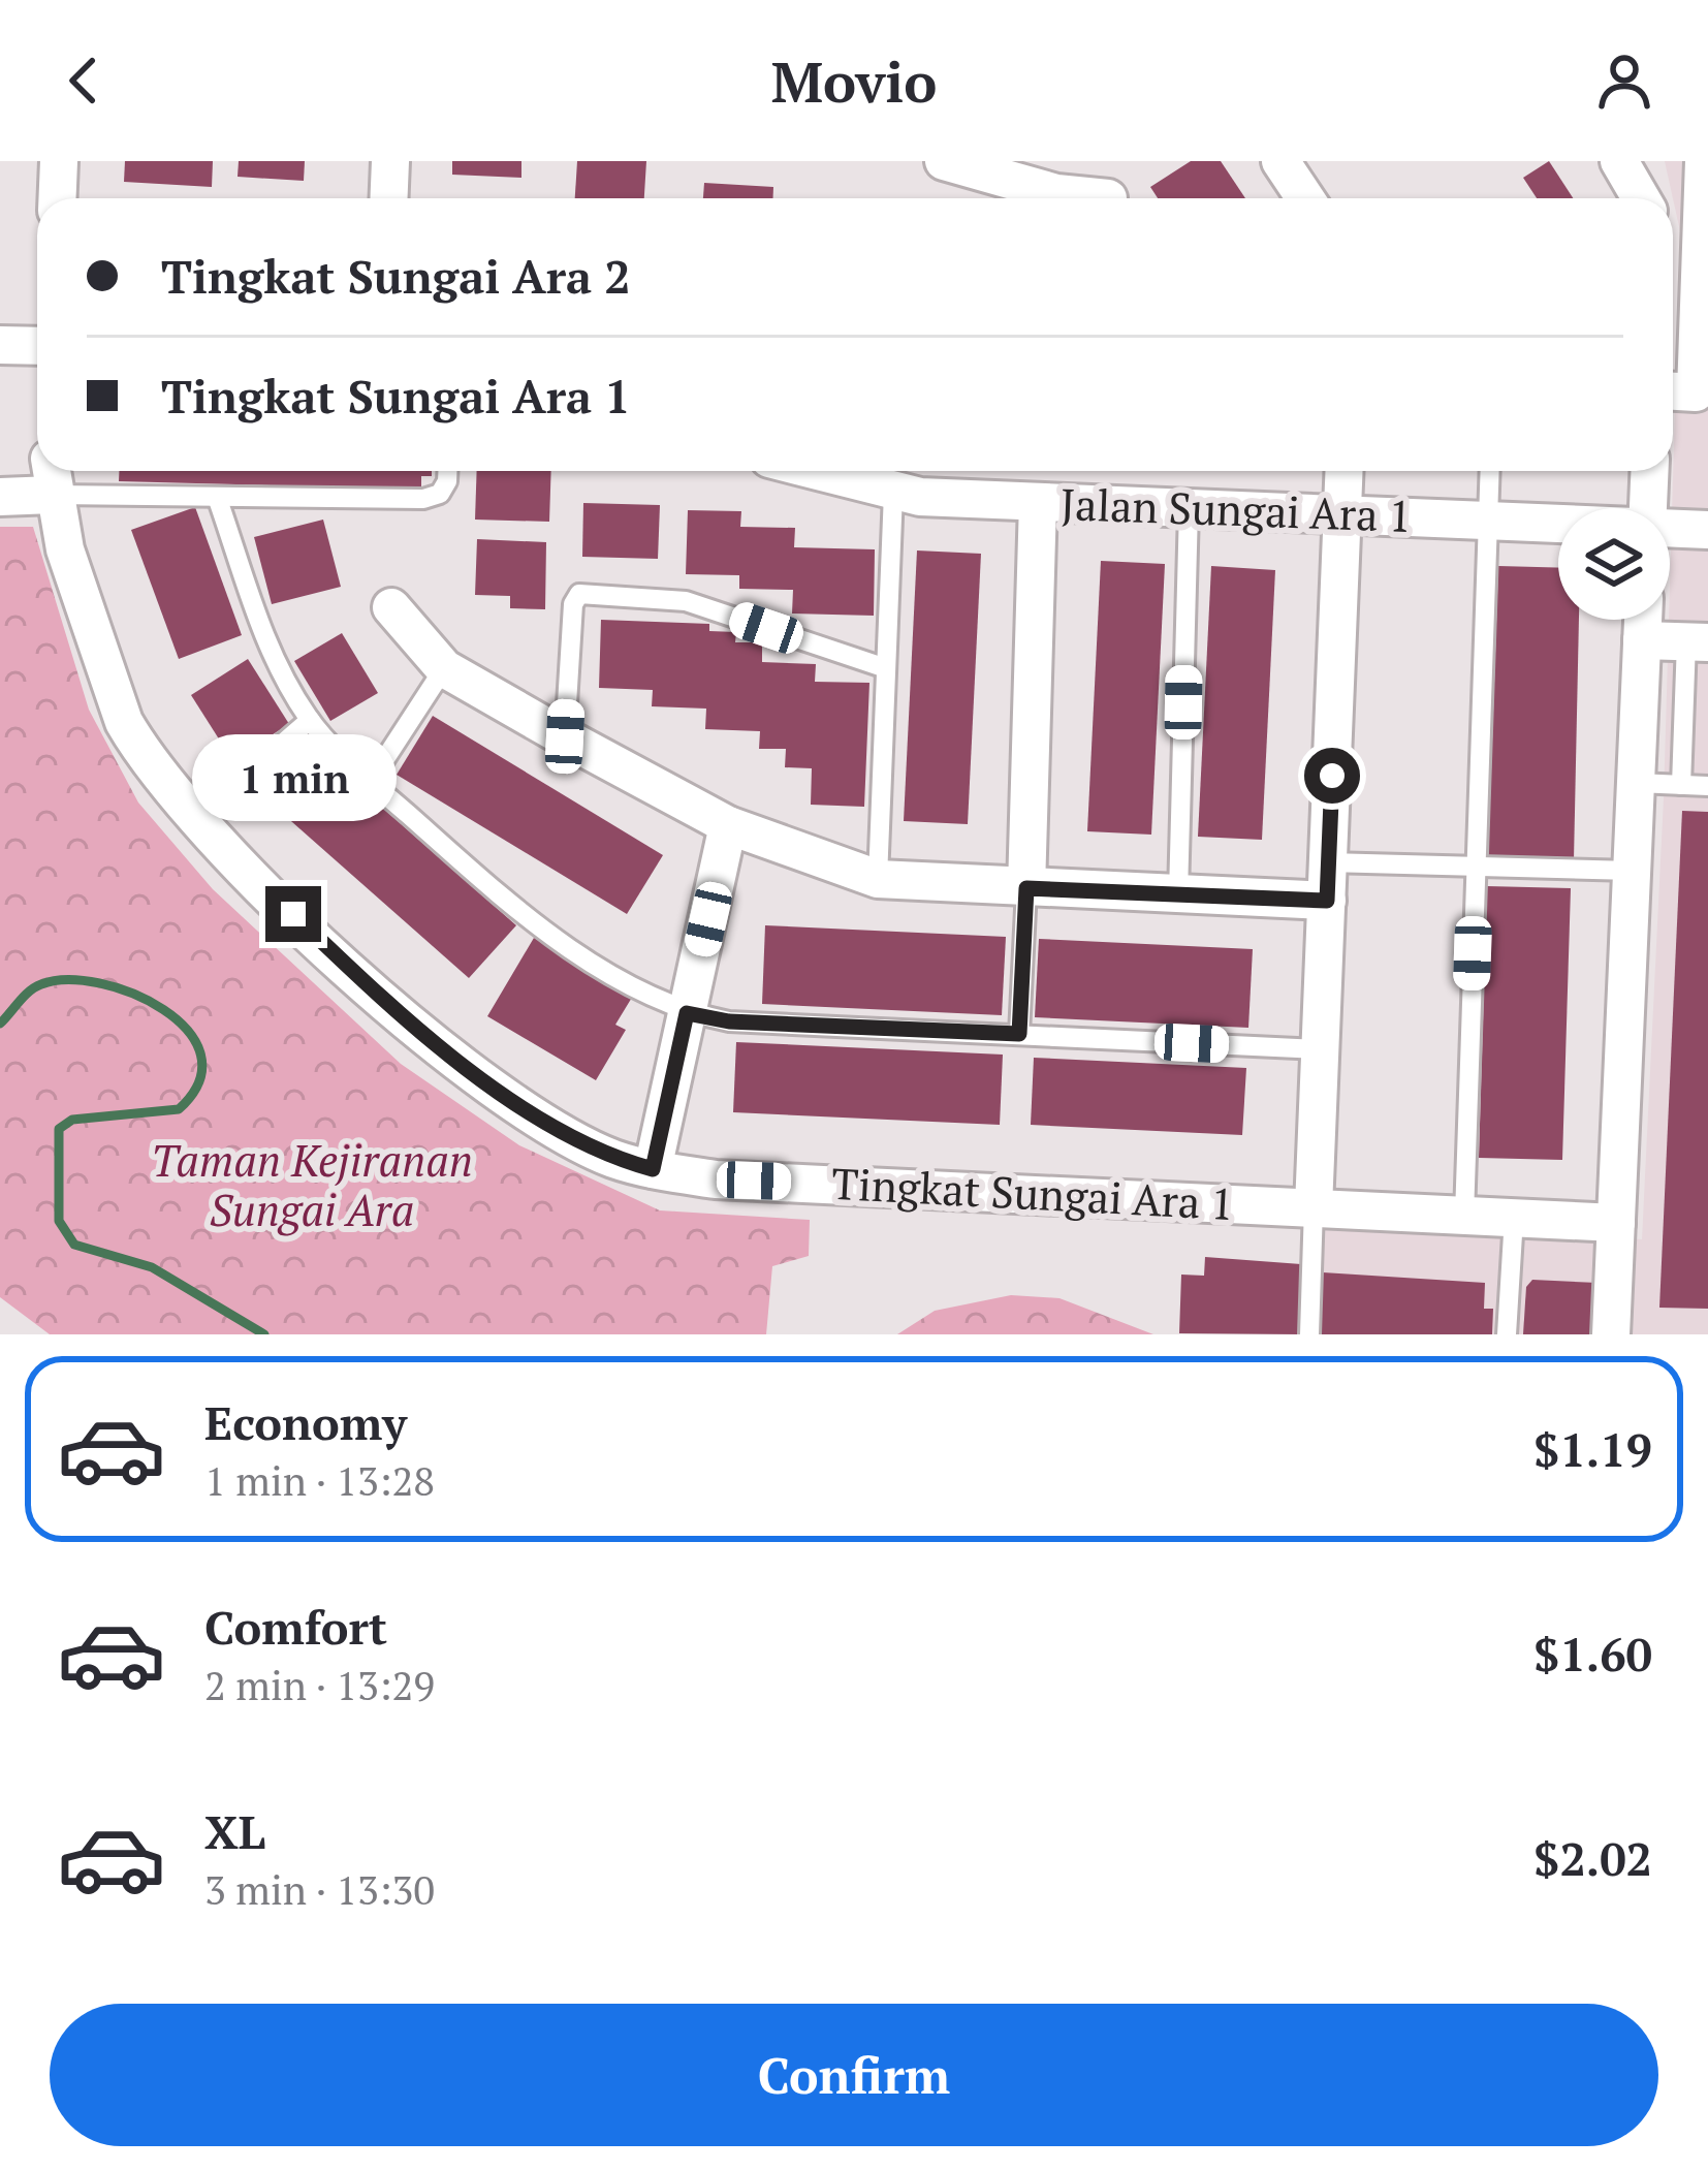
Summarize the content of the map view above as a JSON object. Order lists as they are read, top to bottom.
{
  "streets": {
    "street": ["Jalan Sungai Ara 1", "Tingkat Sungai Ara 1"]
  },
  "parks": ["Taman Kejiranan Sungai Ara"],
  "page": {
    "header": "Movio",
    "banner": ["Tingkat Sungai Ara 2", "Tingkat Sungai Ara 1"],
    "bubble": "1 min",
    "list": [
      {
        "name": "Economy",
        "note": "1 min · 13:28",
        "value": "$1.19"
      },
      {
        "name": "Comfort",
        "note": "2 min · 13:29",
        "value": "$1.60"
      },
      {
        "name": "XL",
        "note": "3 min · 13:30",
        "value": "$2.02"
      }
    ],
    "buttons": "Confirm"
  }
}
